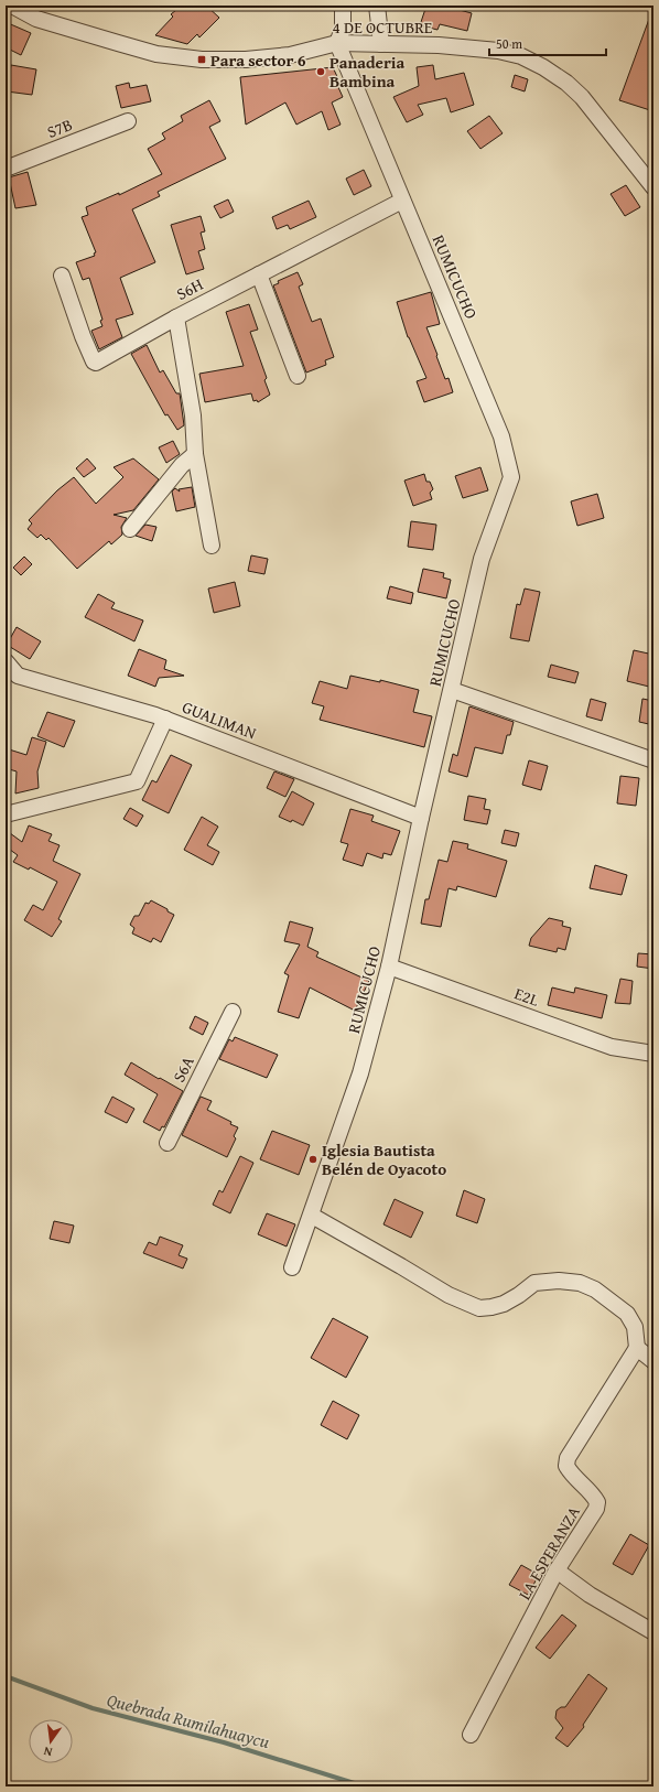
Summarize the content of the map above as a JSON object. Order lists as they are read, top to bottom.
{
  "streets": {
    "street": [
      "4 DE OCTUBRE",
      "S7B",
      "RUMICUCHO",
      "S6H",
      "GUALIMAN",
      "E2L",
      "S6A",
      "LA ESPERANZA"
    ]
  },
  "crossings": [
    ["4 DE OCTUBRE", "RUMICUCHO"],
    ["RUMICUCHO", "S6H"],
    ["RUMICUCHO", "GUALIMAN"],
    ["RUMICUCHO", "E2L"]
  ],
  "water": ["Quebrada Rumilahuaycu"],
  "places": {
    "transit": ["Para sector 6"],
    "other": ["Panaderia Bambina", "Iglesia Bautista Belén de Oyacoto"]
  },
  "scale_bar": "50 m",
  "north": "bottom"
}
